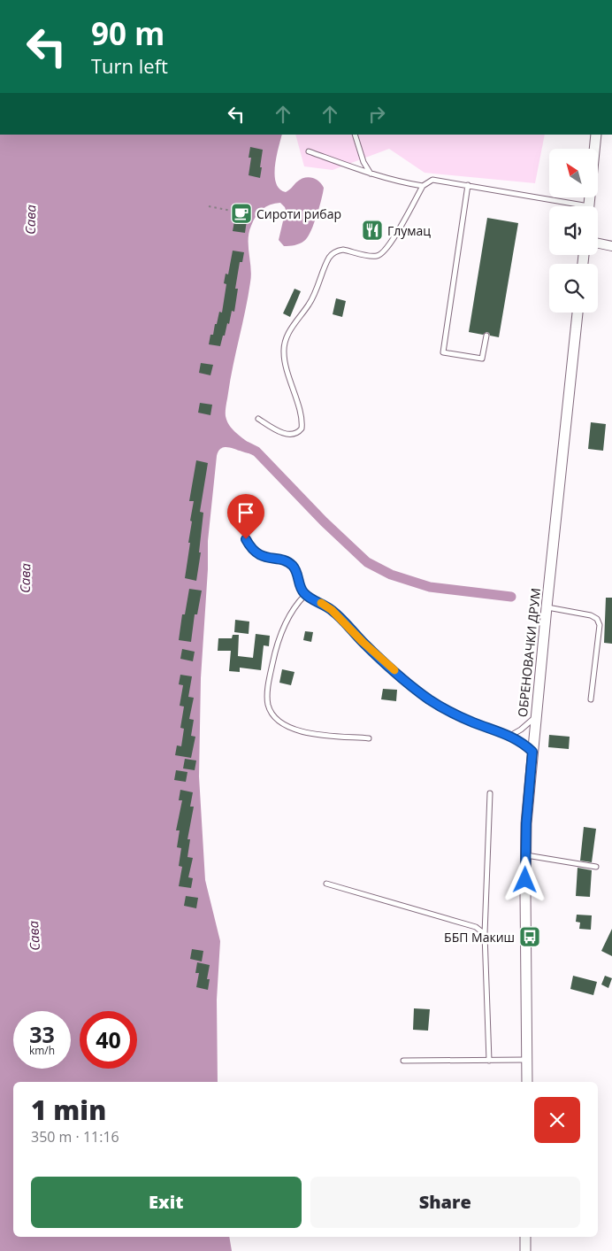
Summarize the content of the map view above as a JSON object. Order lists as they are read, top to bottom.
{
  "streets": {
    "street": ["ОБРЕНОВАЧКИ ДРУМ"]
  },
  "water": ["Сава"],
  "places": {
    "cafe": ["Сироти рибар"],
    "restaurant": ["Глумац"],
    "bus stop": ["ББП Макиш"]
  },
  "north": "top left",
  "page": {
    "turn": ["90 m", "Turn left"],
    "speed": "33 km/h",
    "limit": "40",
    "heading": ["1 min", "350 m · 11:16"],
    "buttons": ["Exit", "Share"]
  }
}
